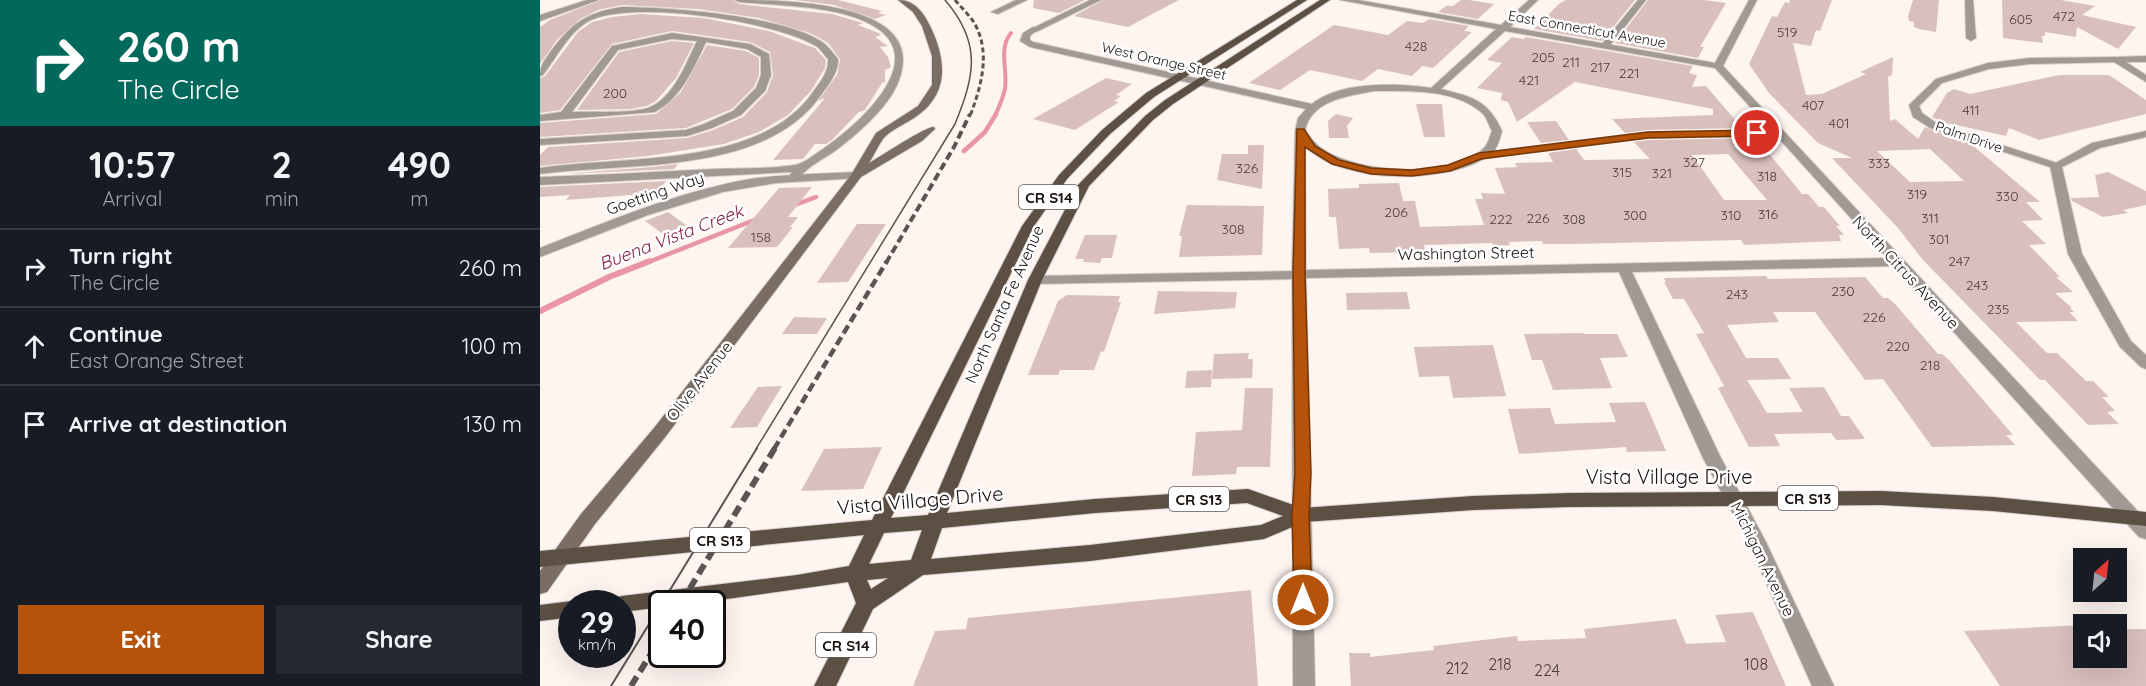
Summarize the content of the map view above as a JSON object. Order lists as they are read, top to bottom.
{
  "streets": {
    "main road": [
      "CR S14",
      "North Santa Fe Avenue",
      "Olive Avenue",
      "Vista Village Drive",
      "CR S13"
    ],
    "street": [
      "East Connecticut Avenue",
      "West Orange Street",
      "Palm Drive",
      "Goetting Way",
      "Washington Street",
      "North Citrus Avenue",
      "Michigan Avenue"
    ]
  },
  "crossings": [
    ["East Connecticut Avenue", "North Citrus Avenue"],
    ["West Orange Street", "North Santa Fe Avenue"],
    ["Goetting Way", "Olive Avenue"],
    ["CR S14", "North Santa Fe Avenue"],
    ["CR S14", "Vista Village Drive"],
    ["Washington Street", "North Citrus Avenue"],
    ["Washington Street", "North Santa Fe Avenue"],
    ["Washington Street", "Michigan Avenue"],
    ["North Citrus Avenue", "Vista Village Drive"],
    ["North Santa Fe Avenue", "Vista Village Drive"],
    ["Olive Avenue", "Vista Village Drive"],
    ["Vista Village Drive", "Michigan Avenue"]
  ],
  "water": ["Buena Vista Creek"],
  "house_numbers": [
    "472",
    "605",
    "519",
    "428",
    "205",
    "211",
    "217",
    "221",
    "421",
    "200",
    "407",
    "411",
    "401",
    "327",
    "333",
    "326",
    "315",
    "321",
    "318",
    "319",
    "330",
    "206",
    "316",
    "300",
    "310",
    "226",
    "311",
    "222",
    "308",
    "308",
    "158",
    "301",
    "247",
    "243",
    "230",
    "243",
    "235",
    "226",
    "220",
    "218",
    "218",
    "108",
    "212",
    "224"
  ],
  "north": "top right",
  "page": {
    "turn": ["260 m", "The Circle"],
    "eta": [
      "10:57",
      "Arrival",
      "2",
      "min",
      "490",
      "m"
    ],
    "list": [
      {
        "name": "Turn right",
        "note": "The Circle",
        "value": "260 m"
      },
      {
        "name": "Continue",
        "note": "East Orange Street",
        "value": "100 m"
      },
      {
        "name": "Arrive at destination",
        "value": "130 m"
      }
    ],
    "speed": "29 km/h",
    "limit": "40",
    "buttons": ["Exit", "Share"]
  }
}
